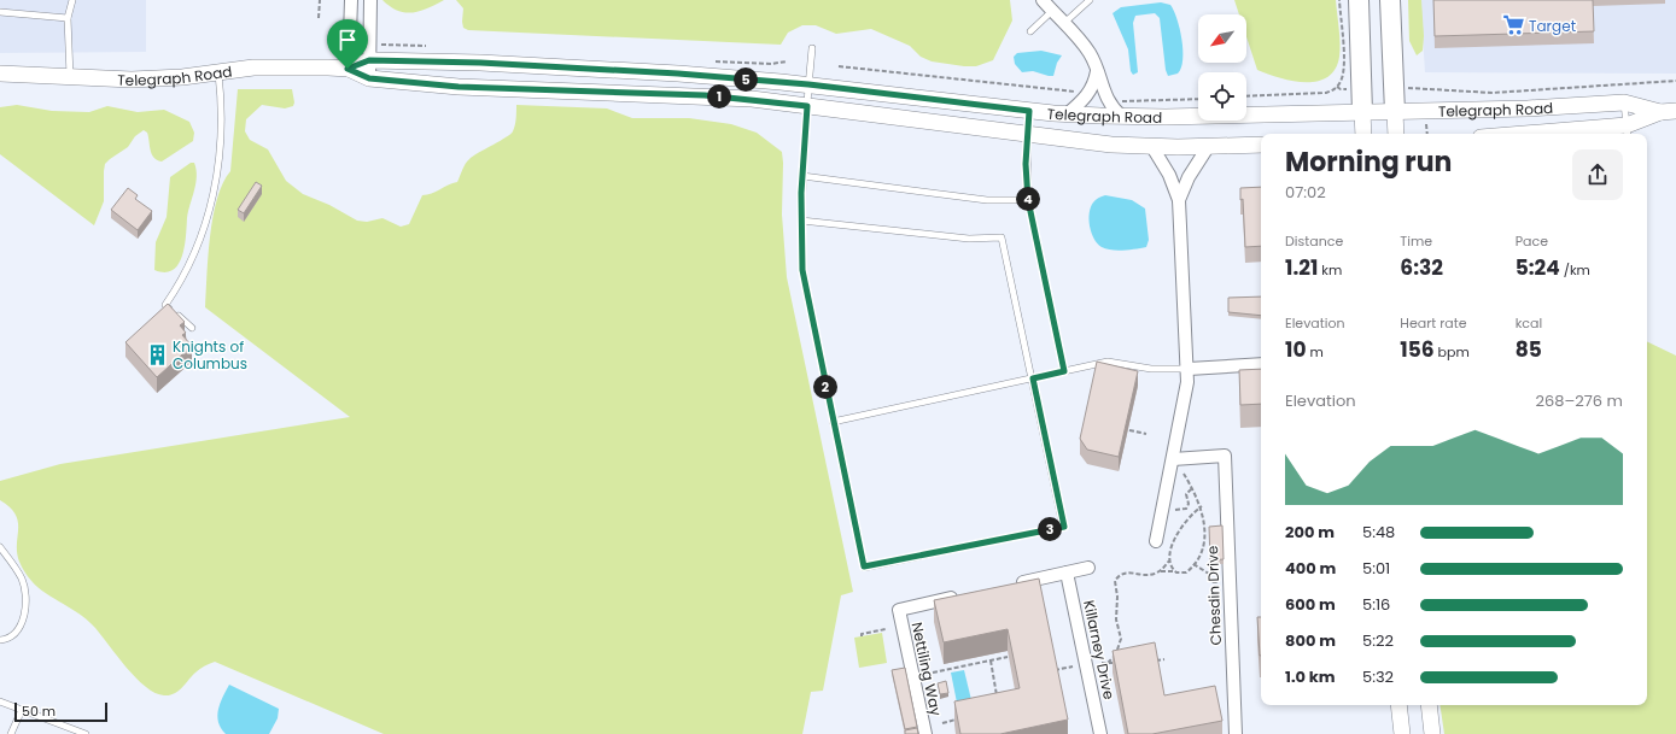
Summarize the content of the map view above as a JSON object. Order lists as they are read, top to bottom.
{
  "streets": {
    "main road": ["Telegraph Road"],
    "street": ["Chesdin Drive", "Killarney Drive", "Nettiling Way"]
  },
  "places": {
    "supermarket": ["Target"],
    "building": ["Knights of Columbus"]
  },
  "scale_bar": "50 m",
  "north": "bottom left",
  "page": {
    "pins": [
      "5",
      "1",
      "4",
      "2",
      "3"
    ],
    "heading": ["Morning run", "07:02"],
    "stats": [
      ["Distance", "1.21 km"],
      ["Time", "6:32"],
      ["Pace", "5:24 /km"],
      ["Elevation", "10 m"],
      ["Heart rate", "156 bpm"],
      ["kcal", "85"]
    ],
    "chart": ["Elevation", "268–276 m"],
    "list": [
      {
        "name": "200 m",
        "note": "5:48"
      },
      {
        "name": "400 m",
        "note": "5:01"
      },
      {
        "name": "600 m",
        "note": "5:16"
      },
      {
        "name": "800 m",
        "note": "5:22"
      },
      {
        "name": "1.0 km",
        "note": "5:32"
      }
    ],
    "scale": "50 m"
  }
}
